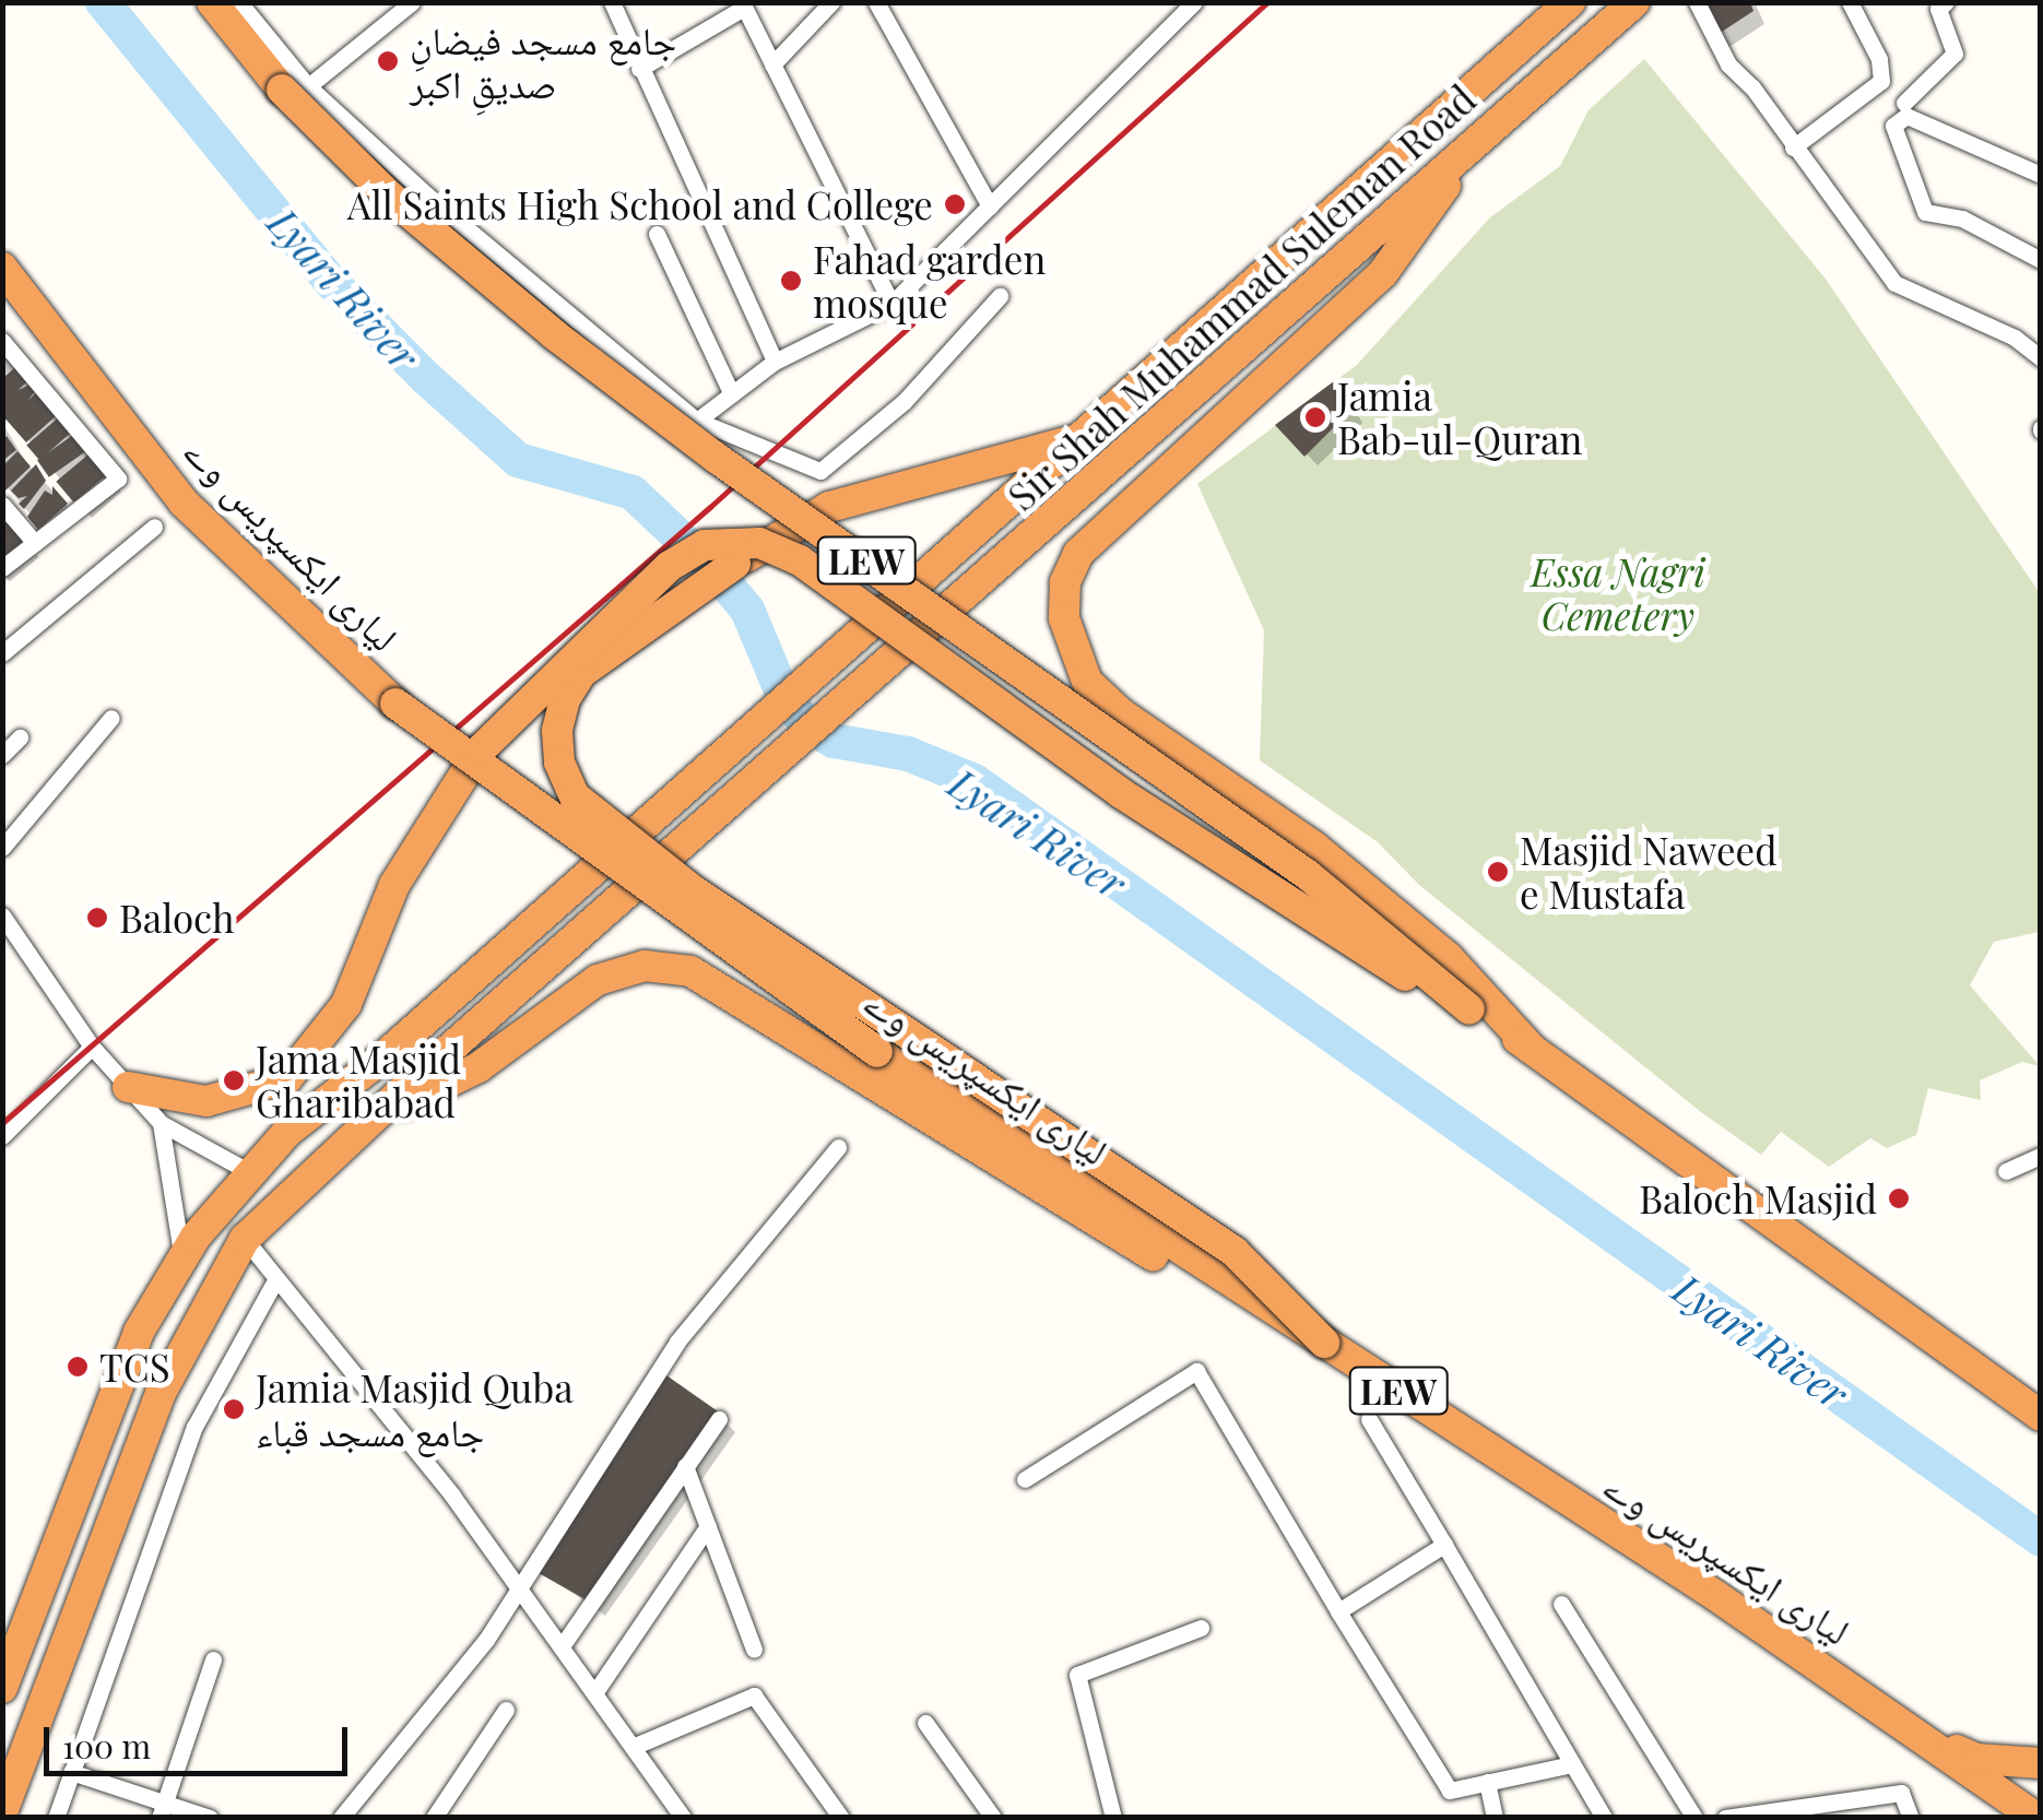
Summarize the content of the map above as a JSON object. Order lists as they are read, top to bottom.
{
  "streets": {
    "highway": ["Sir Shah Muhammad Suleman Road", "لیاری ایکسپریس وے", "LEW"]
  },
  "crossings": [
    ["Sir Shah Muhammad Suleman Road", "LEW"],
    ["لیاری ایکسپریس وے", "LEW"]
  ],
  "water": ["Lyari River"],
  "parks": ["Essa Nagri Cemetery"],
  "places": [
    "جامع مسجد فیضانِ صدیقِ اکبر",
    "All Saints High School and College",
    "Fahad garden mosque",
    "Jamia Bab-ul-Quran",
    "Masjid Naweed e Mustafa",
    "Baloch",
    "Jama Masjid Gharibabad",
    "Baloch Masjid",
    "TCS",
    "Jamia Masjid Quba جامع مسجد قباء"
  ],
  "scale_bar": "100 m"
}
